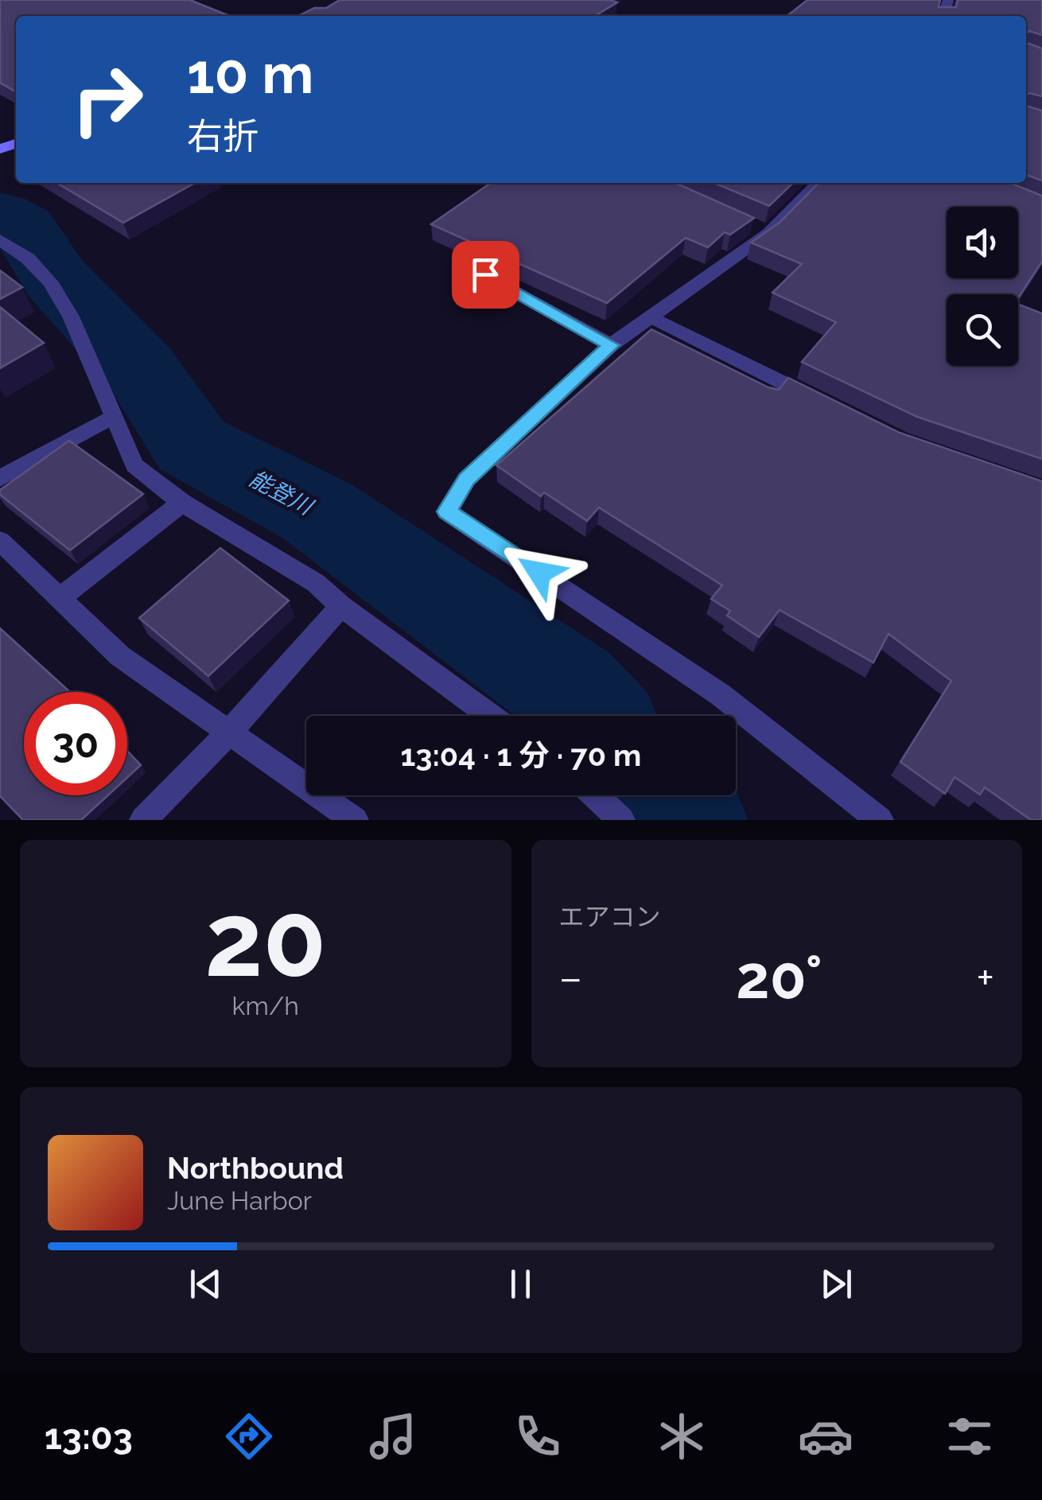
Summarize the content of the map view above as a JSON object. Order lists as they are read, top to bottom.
{
  "water": ["能登川"],
  "page": {
    "turn": ["10 m", "右折"],
    "limit": "30",
    "trip": "13:04 · 1 分 · 70 m",
    "tile": [
      ["20", "km/h"],
      "エアコン"
    ],
    "heat": ["−", "20°", "+"],
    "song": ["Northbound", "June Harbor"],
    "tabs": "13:03"
  }
}
